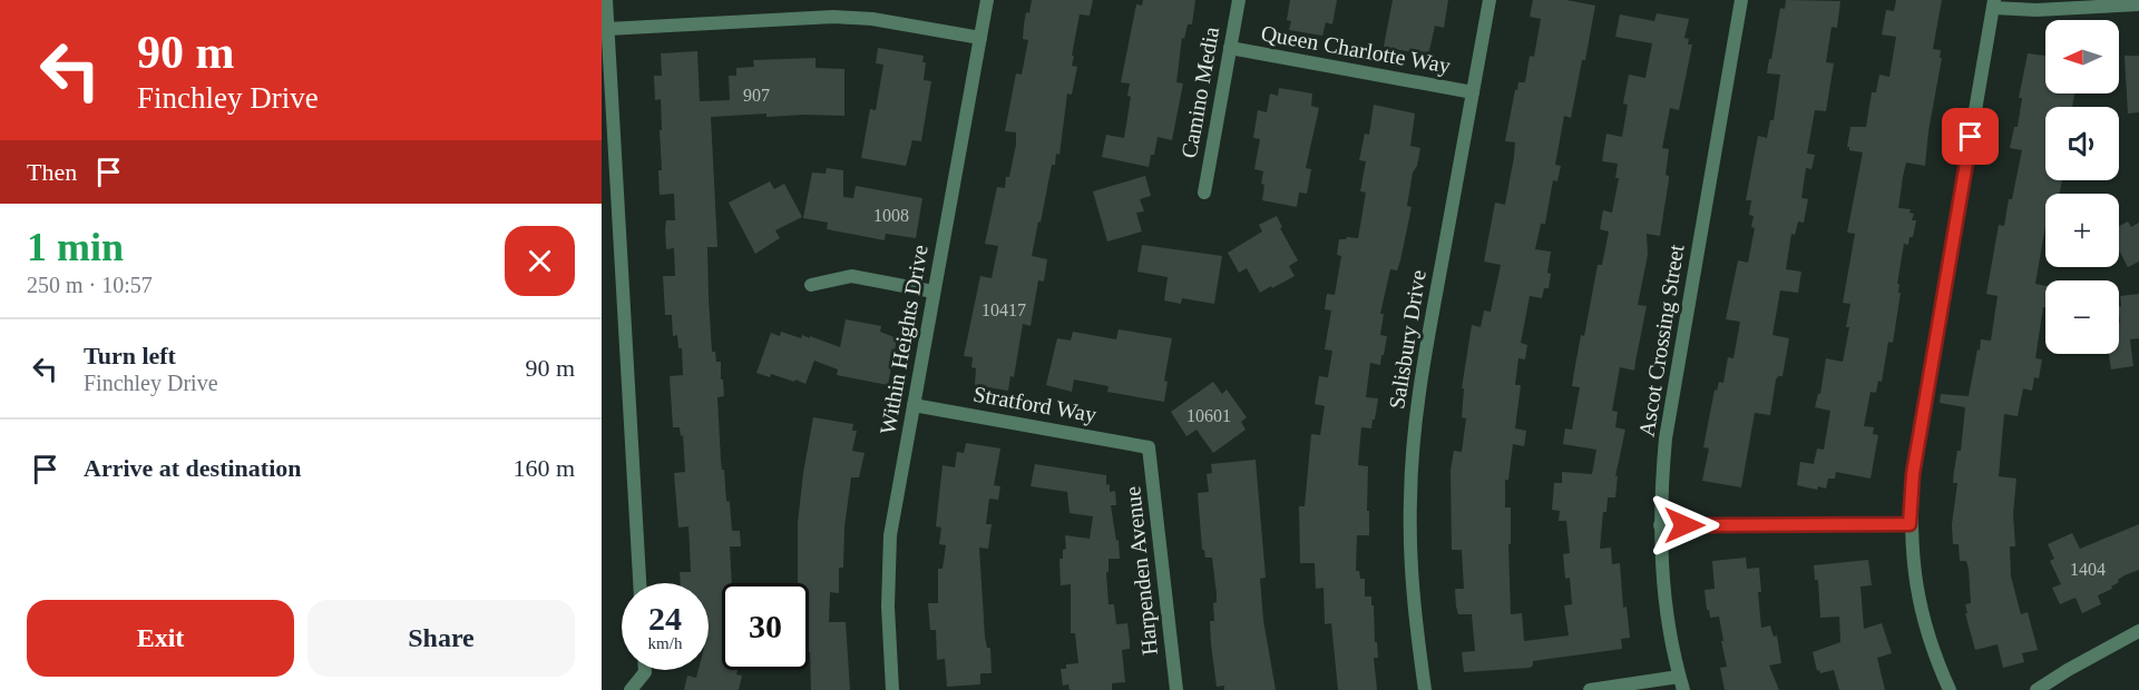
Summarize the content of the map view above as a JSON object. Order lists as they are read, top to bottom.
{
  "streets": {
    "street": [
      "Queen Charlotte Way",
      "Camino Media",
      "Within Heights Drive",
      "Salisbury Drive",
      "Ascot Crossing Street",
      "Stratford Way",
      "Harpenden Avenue"
    ]
  },
  "crossings": [
    ["Queen Charlotte Way", "Camino Media"],
    ["Queen Charlotte Way", "Salisbury Drive"],
    ["Within Heights Drive", "Stratford Way"],
    ["Stratford Way", "Harpenden Avenue"]
  ],
  "house_numbers": [
    "907",
    "1008",
    "10417",
    "10601",
    "1404"
  ],
  "north": "left",
  "page": {
    "turn": ["90 m", "Finchley Drive"],
    "map_buttons": ["+", "−"],
    "then": "Then",
    "heading": ["1 min", "250 m · 10:57"],
    "list": [
      {
        "name": "Turn left",
        "note": "Finchley Drive",
        "value": "90 m"
      },
      {
        "name": "Arrive at destination",
        "value": "160 m"
      }
    ],
    "speed": "24 km/h",
    "limit": "30",
    "buttons": ["Exit", "Share"]
  }
}
